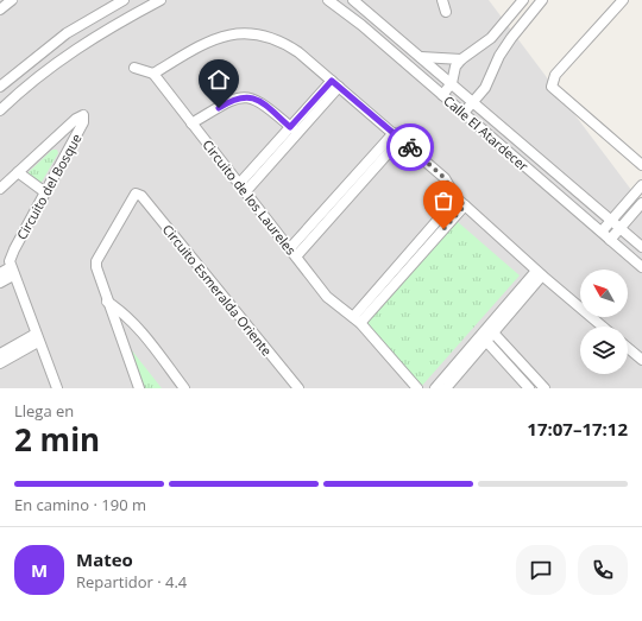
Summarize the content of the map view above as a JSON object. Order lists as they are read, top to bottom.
{
  "streets": {
    "street": [
      "Calle El Atardecer",
      "Circuito del Bosque",
      "Circuito de los Laureles",
      "Circuito Esmeralda Oriente"
    ]
  },
  "north": "top left",
  "page": {
    "heading": ["2 min", "Llega en", "17:07–17:12"],
    "panel": ["Mateo", "Repartidor · 4.4"],
    "bar": "En camino · 190 m",
    "round": "M"
  }
}
